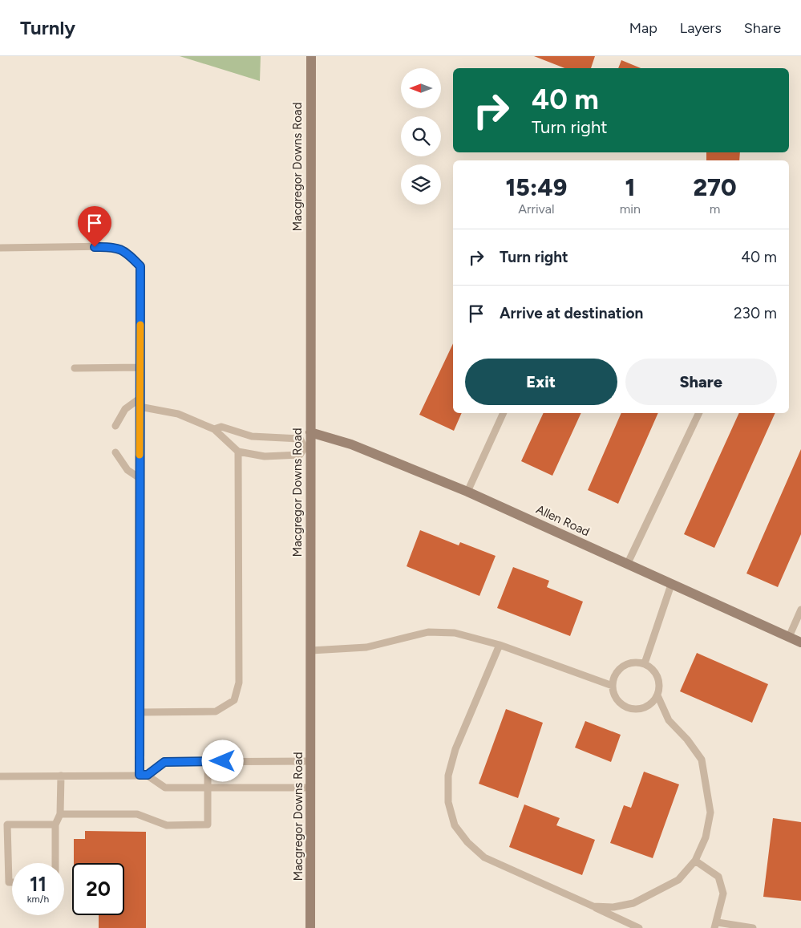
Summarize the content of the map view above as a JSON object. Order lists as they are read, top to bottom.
{
  "streets": {
    "street": ["Macgregor Downs Road", "Allen Road"]
  },
  "crossings": [
    ["Macgregor Downs Road", "Allen Road"]
  ],
  "north": "left",
  "page": {
    "header": "Turnly",
    "nav": ["Map", "Layers", "Share"],
    "turn": ["40 m", "Turn right"],
    "eta": [
      "15:49",
      "Arrival",
      "1",
      "min",
      "270",
      "m"
    ],
    "list": [
      {
        "name": "Turn right",
        "value": "40 m"
      },
      {
        "name": "Arrive at destination",
        "value": "230 m"
      }
    ],
    "buttons": ["Exit", "Share"],
    "speed": "11 km/h",
    "limit": "20"
  }
}
